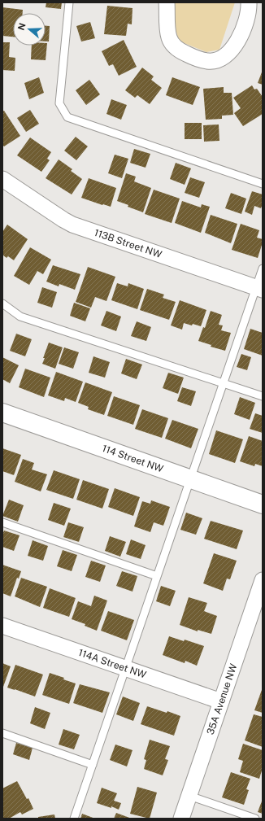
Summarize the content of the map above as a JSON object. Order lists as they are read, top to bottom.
{
  "streets": {
    "street": [
      "113B Street NW",
      "114 Street NW",
      "114A Street NW",
      "35A Avenue NW"
    ]
  },
  "crossings": [
    ["114A Street NW", "35A Avenue NW"]
  ],
  "north": "left"
}
